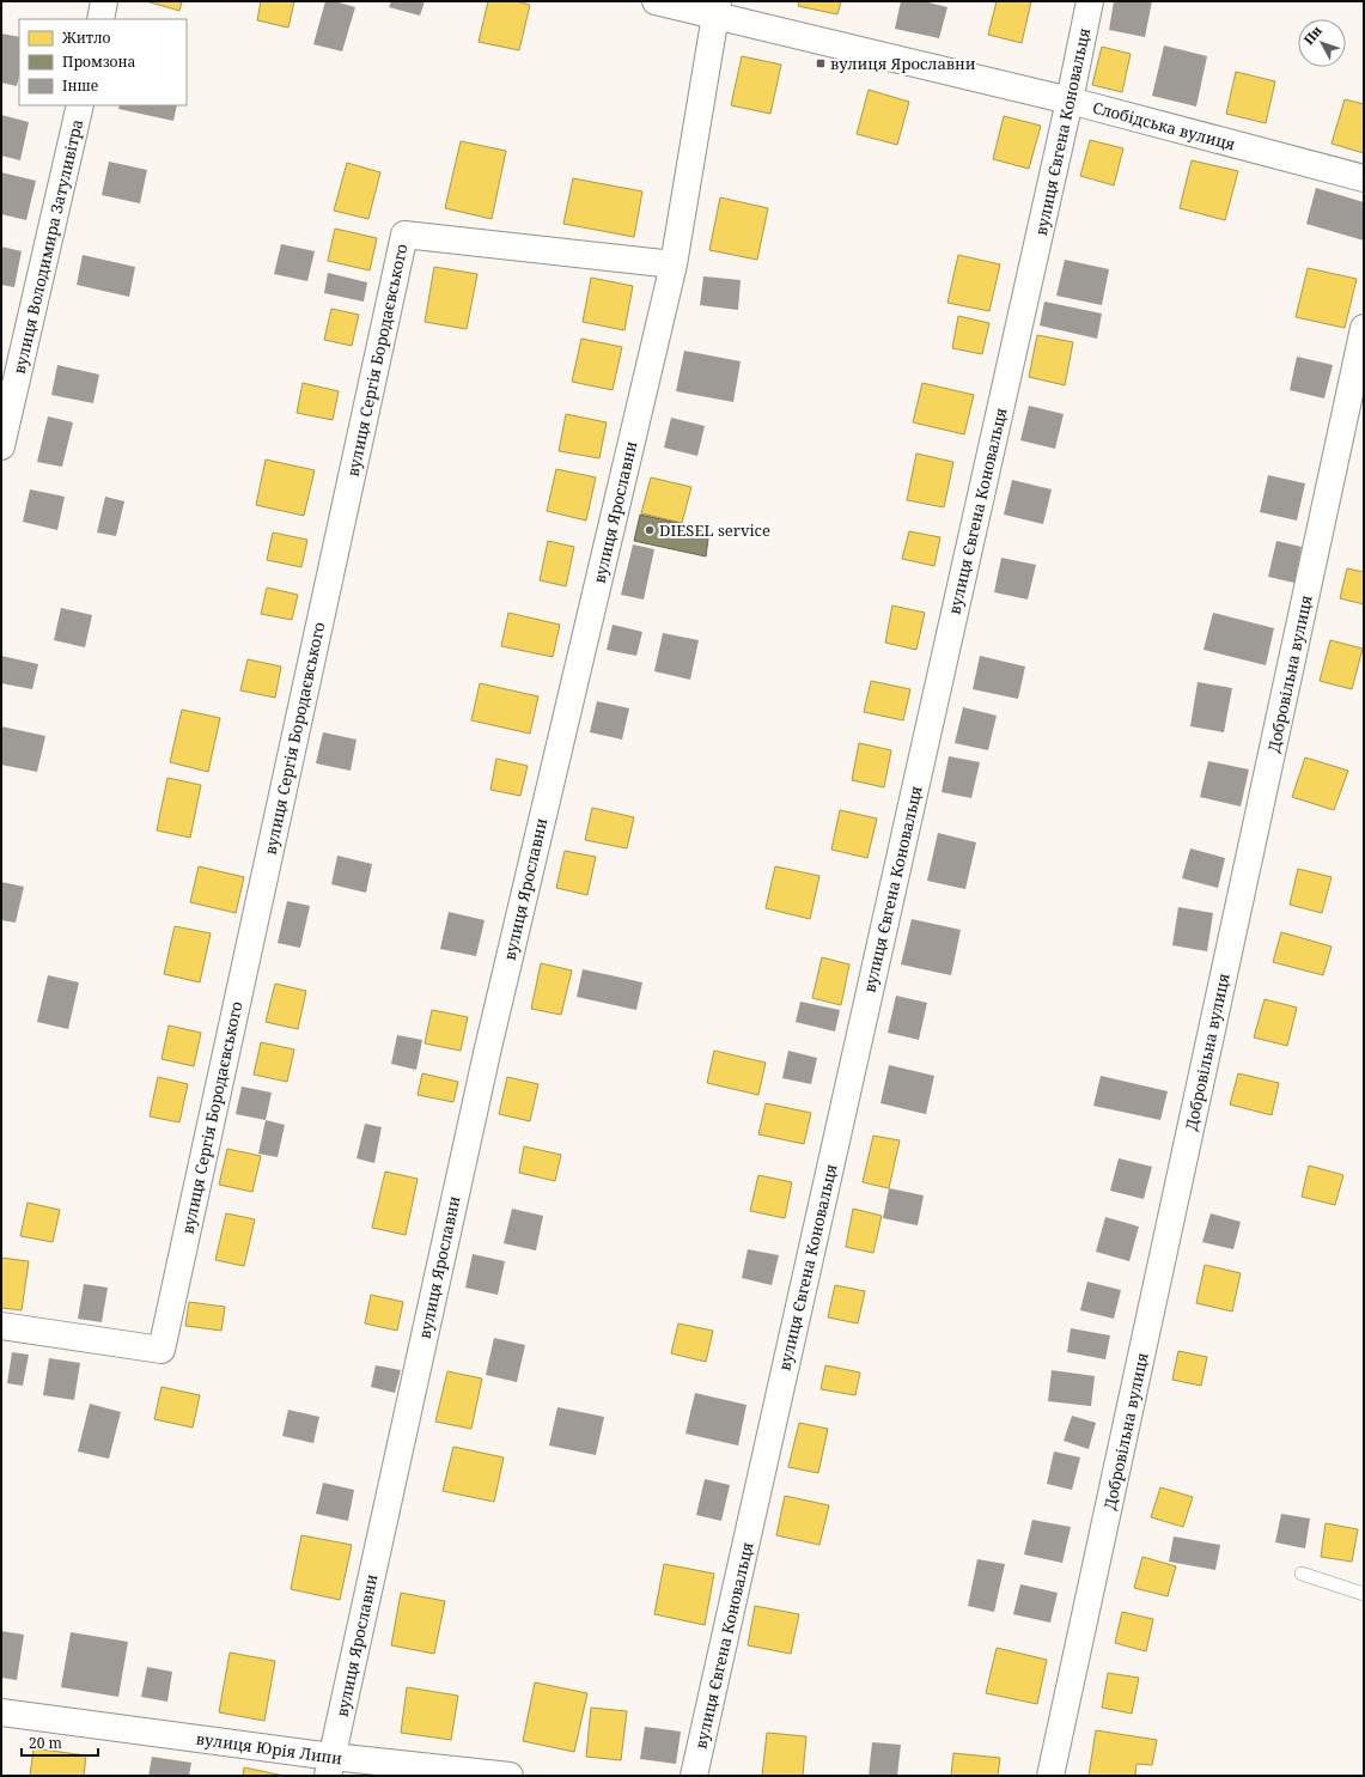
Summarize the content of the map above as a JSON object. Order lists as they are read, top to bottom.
{
  "streets": {
    "street": [
      "Слобідська вулиця",
      "вулиця Євгена Коновальця",
      "вулиця Володимира Затуливітра",
      "вулиця Сергія Бородаєвського",
      "вулиця Ярославни",
      "Добровільна вулиця",
      "вулиця Юрія Липи"
    ]
  },
  "crossings": [
    ["Слобідська вулиця", "вулиця Євгена Коновальця"],
    ["Слобідська вулиця", "вулиця Ярославни"],
    ["вулиця Сергія Бородаєвського", "вулиця Ярославни"],
    ["вулиця Ярославни", "вулиця Юрія Липи"]
  ],
  "places": {
    "transit": ["вулиця Ярославни"],
    "other": ["DIESEL service"]
  },
  "legend": ["Житло", "Промзона", "Інше"],
  "scale_bar": "20 m",
  "north": "top left"
}
